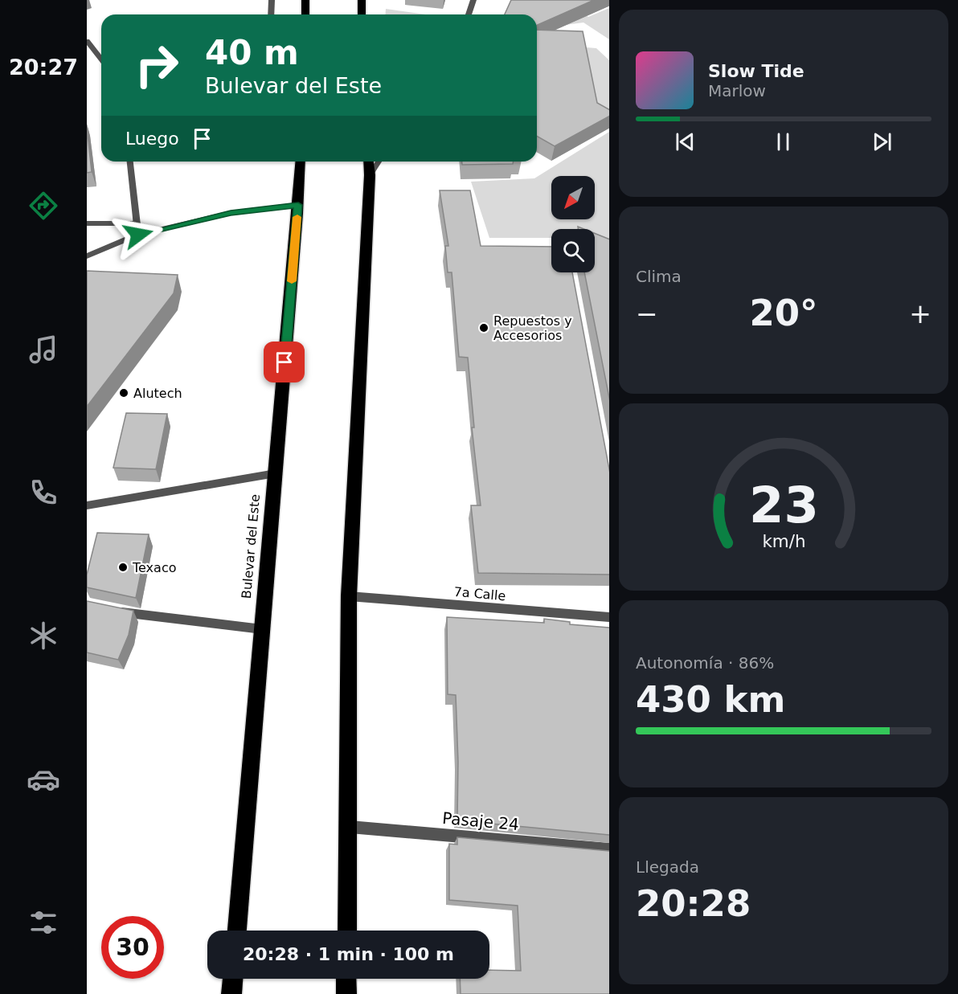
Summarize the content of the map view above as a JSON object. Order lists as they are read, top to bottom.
{
  "streets": {
    "highway": ["Bulevar del Este"],
    "street": ["7a Calle", "Pasaje 24"]
  },
  "places": ["Repuestos y Accesorios", "Alutech", "Texaco"],
  "north": "bottom left",
  "page": {
    "tabs": "20:27",
    "turn": ["40 m", "Bulevar del Este"],
    "song": ["Slow Tide", "Marlow"],
    "then": "Luego",
    "tile": [
      "Clima",
      ["Autonomía · 86%", "430 km"],
      ["Llegada", "20:28"]
    ],
    "heat": ["−", "20°", "+"],
    "limit": "30",
    "trip": "20:28 · 1 min · 100 m",
    "gauge": ["23", "km/h"]
  }
}
